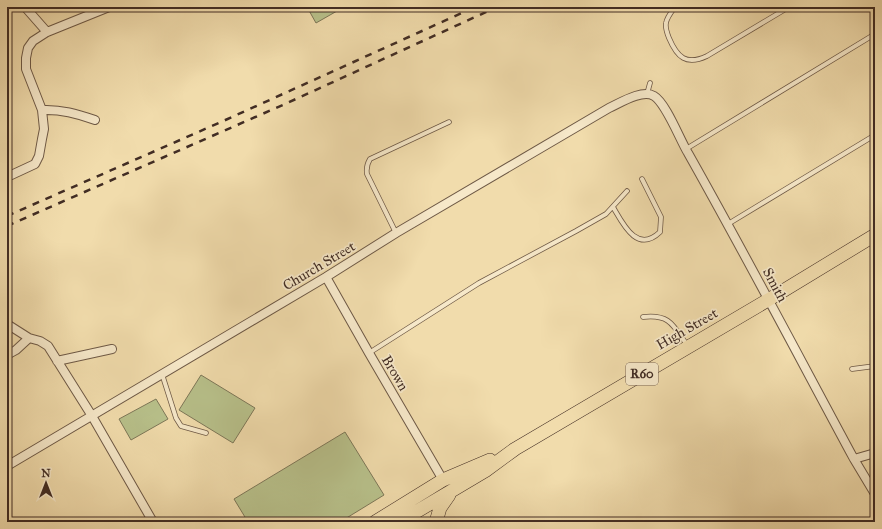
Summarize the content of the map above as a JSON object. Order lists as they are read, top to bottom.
{
  "streets": {
    "main road": ["High Street", "R60"],
    "street": ["Church Street", "Smith", "Brown"]
  },
  "crossings": [
    ["Church Street", "Smith"],
    ["Church Street", "Brown"],
    ["Smith", "High Street"],
    ["High Street", "Brown"]
  ],
  "north": "top"
}
